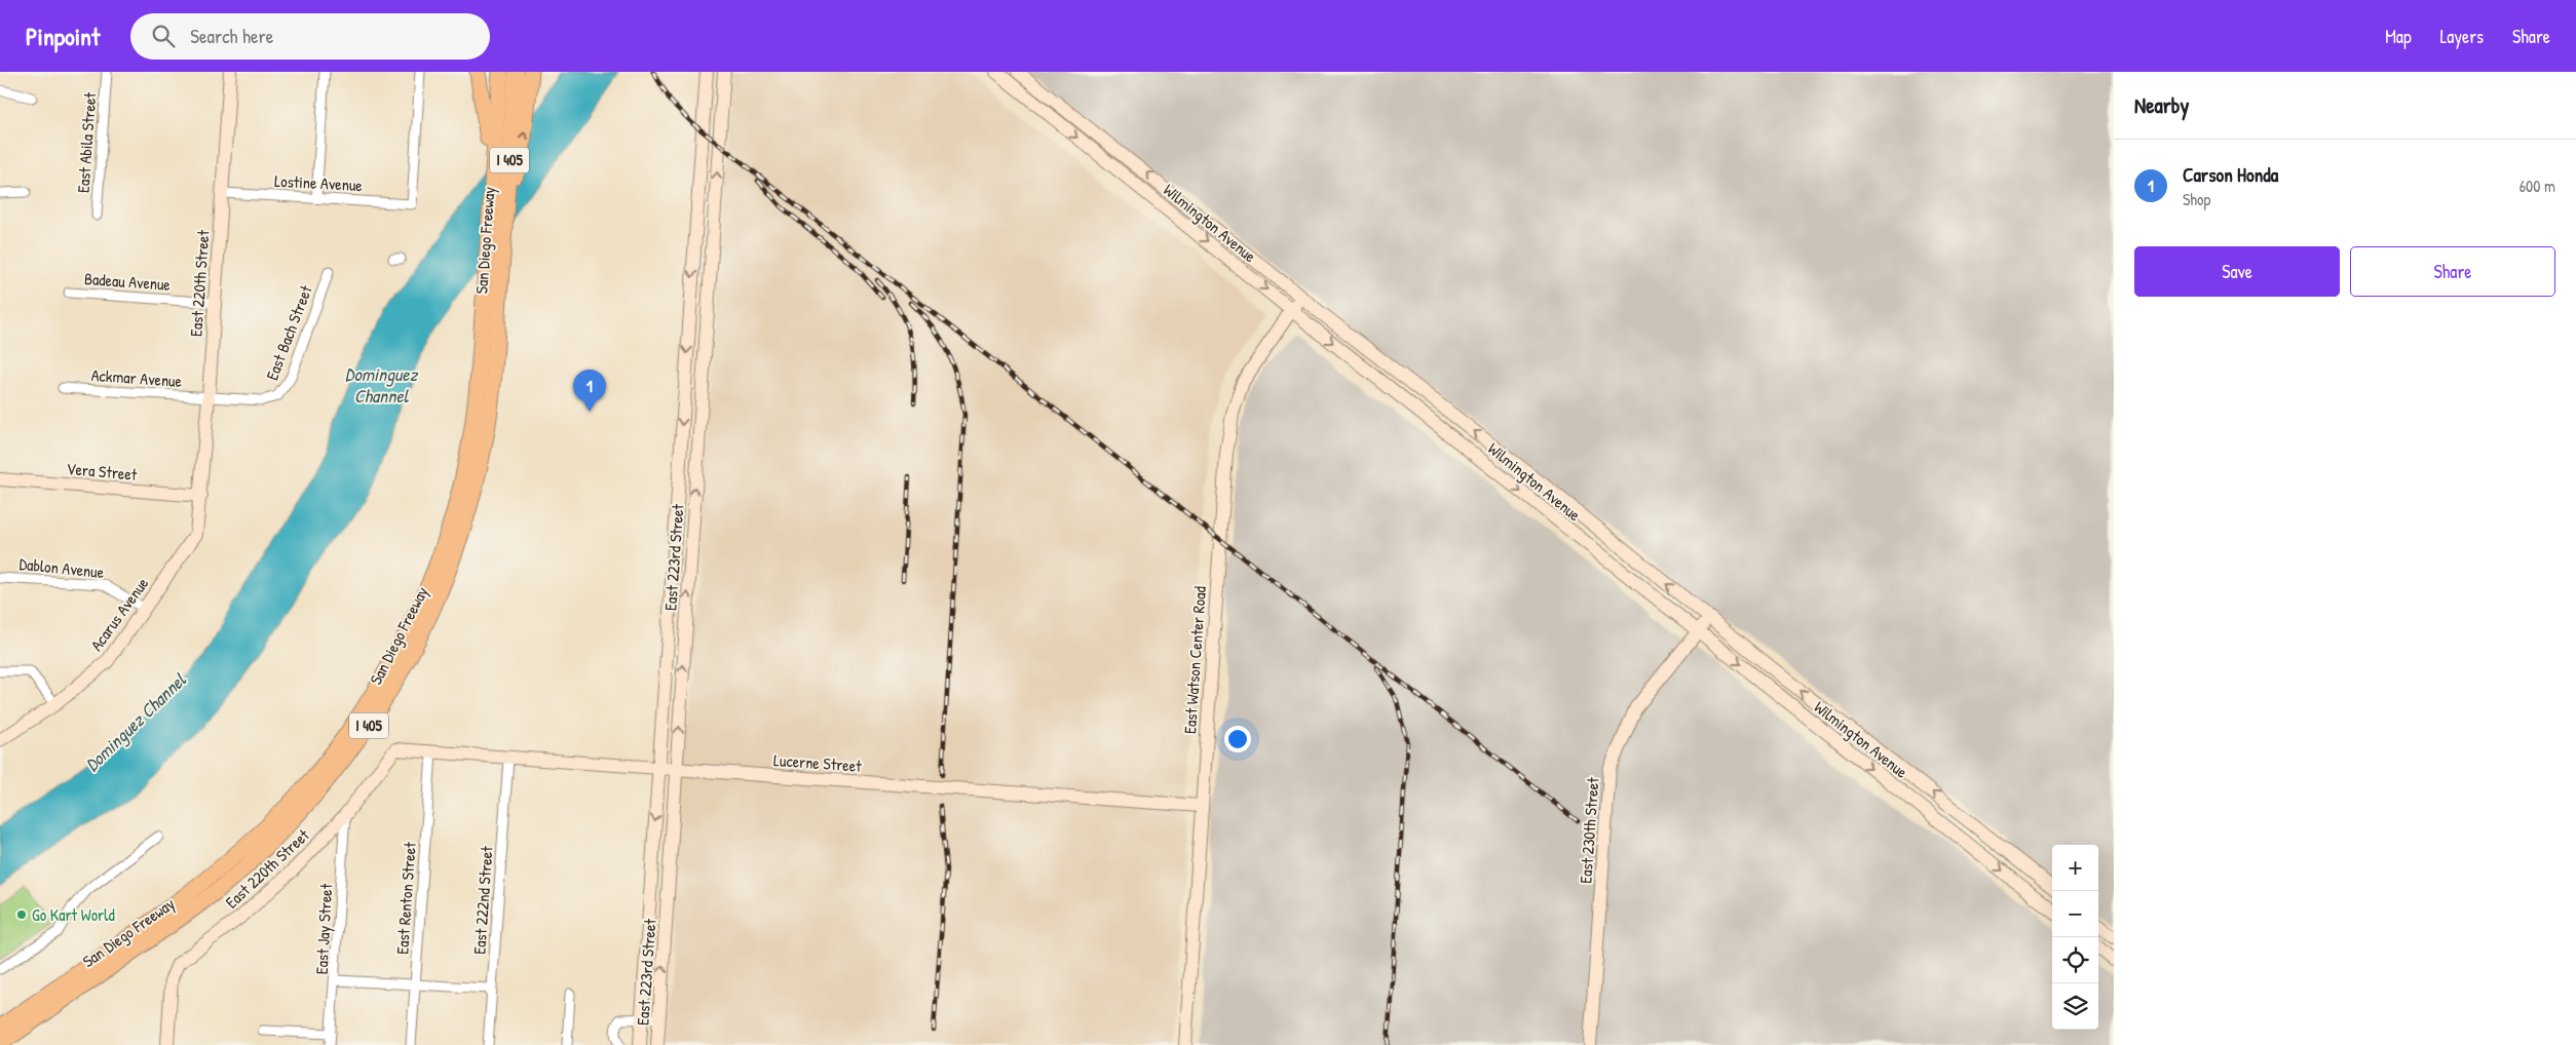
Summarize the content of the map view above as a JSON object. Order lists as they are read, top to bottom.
{
  "streets": {
    "highway": ["I 405", "San Diego Freeway"],
    "main road": [
      "Wilmington Avenue",
      "East 220th Street",
      "Vera Street",
      "East 223rd Street",
      "Acarus Avenue",
      "East Watson Center Road",
      "Lucerne Street",
      "East 230th Street"
    ],
    "street": [
      "East Abila Street",
      "Lostine Avenue",
      "Badeau Avenue",
      "East Bach Street",
      "Ackmar Avenue",
      "Dablon Avenue",
      "East Renton Street",
      "East 222nd Street",
      "East Jay Street"
    ]
  },
  "crossings": [
    ["Lostine Avenue", "East 220th Street"],
    ["Wilmington Avenue", "East Watson Center Road"],
    ["Wilmington Avenue", "East 230th Street"],
    ["Badeau Avenue", "East 220th Street"],
    ["East 220th Street", "East Bach Street"],
    ["East 220th Street", "Ackmar Avenue"],
    ["East 220th Street", "Vera Street"],
    ["East 220th Street", "Acarus Avenue"],
    ["East 220th Street", "Lucerne Street"],
    ["East 220th Street", "East Renton Street"],
    ["East 220th Street", "East Jay Street"],
    ["East Bach Street", "Ackmar Avenue"],
    ["Vera Street", "Acarus Avenue"],
    ["East 223rd Street", "Lucerne Street"],
    ["Dablon Avenue", "Acarus Avenue"],
    ["East Watson Center Road", "Lucerne Street"],
    ["Lucerne Street", "East Renton Street"],
    ["Lucerne Street", "East 222nd Street"]
  ],
  "water": ["Dominguez Channel"],
  "places": ["Go Kart World"],
  "page": {
    "header": "Pinpoint",
    "search": "Search here",
    "nav": ["Map", "Layers", "Share"],
    "heading": "Nearby",
    "list": [
      {
        "mark": "1",
        "name": "Carson Honda",
        "note": "Shop",
        "value": "600 m"
      }
    ],
    "buttons": ["Save", "Share"],
    "pins": "1",
    "map_buttons": ["+", "−"]
  }
}
